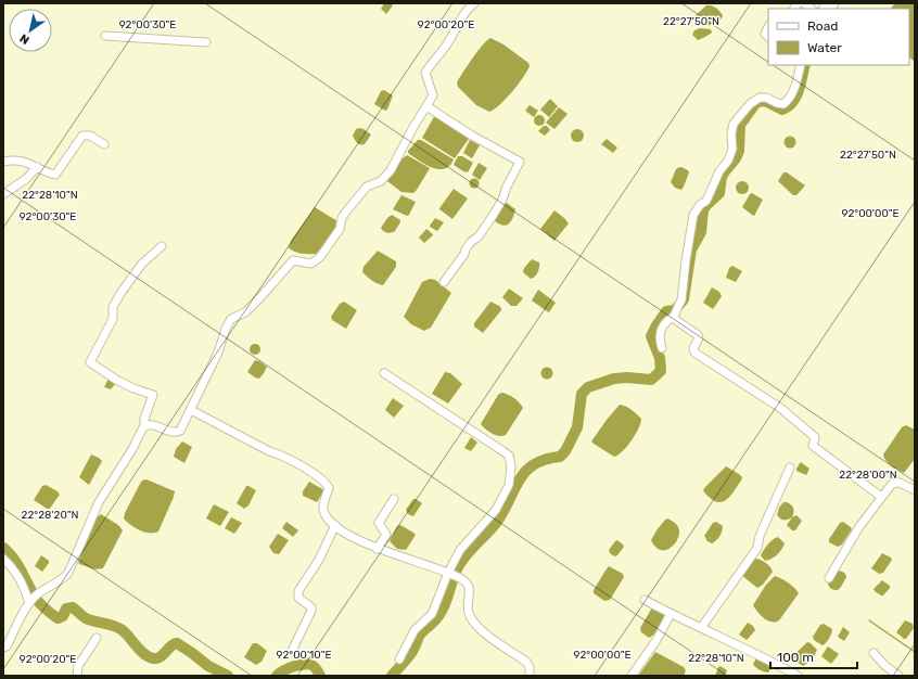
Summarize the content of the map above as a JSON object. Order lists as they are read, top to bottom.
{
  "legend": ["Road", "Water"],
  "scale_bar": "100 m",
  "north": "bottom left",
  "coordinates": [
    "22°27'50\"N",
    "92°00'30\"E",
    "92°00'20\"E",
    "22°28'10\"N",
    "92°00'00\"E",
    "22°28'00\"N",
    "22°28'20\"N",
    "92°00'10\"E"
  ]
}
